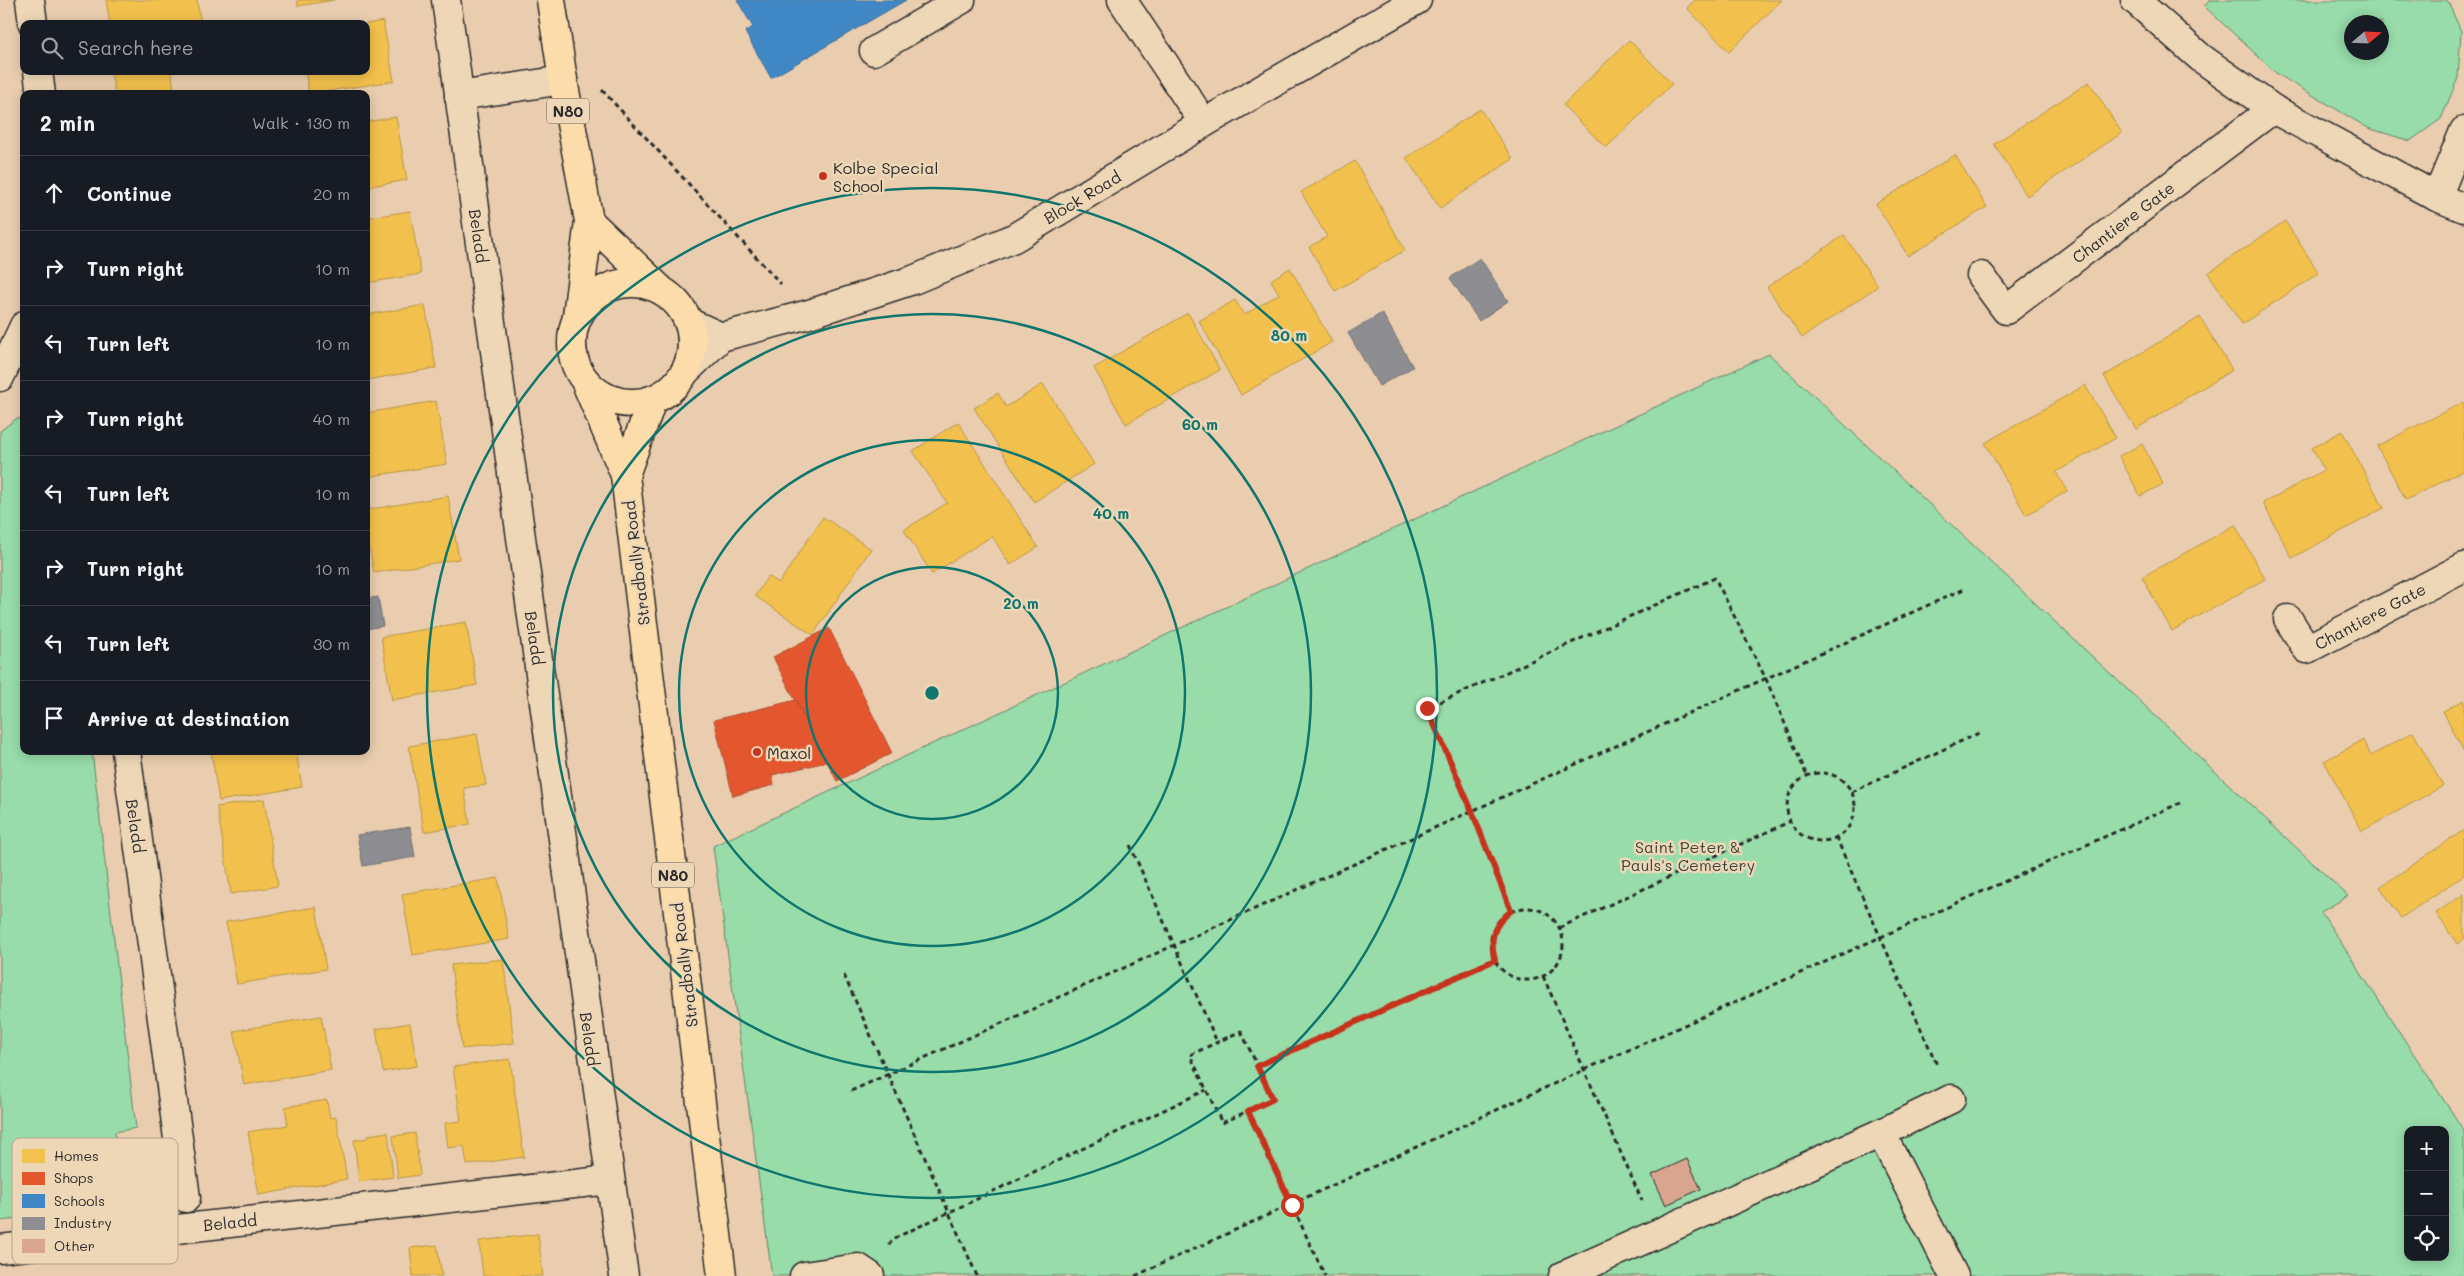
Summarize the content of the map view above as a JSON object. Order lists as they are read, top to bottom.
{
  "streets": {
    "main road": ["N80", "Stradbally Road"],
    "street": ["Block Road", "Chantiere Gate", "Beladd"]
  },
  "crossings": [
    ["N80", "Block Road"],
    ["N80", "Stradbally Road"],
    ["Block Road", "Stradbally Road"]
  ],
  "parks": ["Saint Peter & Pauls's Cemetery"],
  "places": ["Kolbe Special School", "Maxol"],
  "legend": [
    "Homes",
    "Shops",
    "Schools",
    "Industry",
    "Other"
  ],
  "north": "right",
  "page": {
    "search": "Search here",
    "heading": ["2 min", "Walk · 130 m"],
    "list": [
      ["Continue", "20 m"],
      ["Turn right", "10 m"],
      ["Turn left", "10 m"],
      ["Turn right", "40 m"],
      ["Turn left", "10 m"],
      ["Turn right", "10 m"],
      ["Turn left", "30 m"],
      "Arrive at destination"
    ],
    "map_buttons": ["+", "−"]
  },
  "rings": [
    "80 m",
    "60 m",
    "40 m",
    "20 m"
  ]
}
